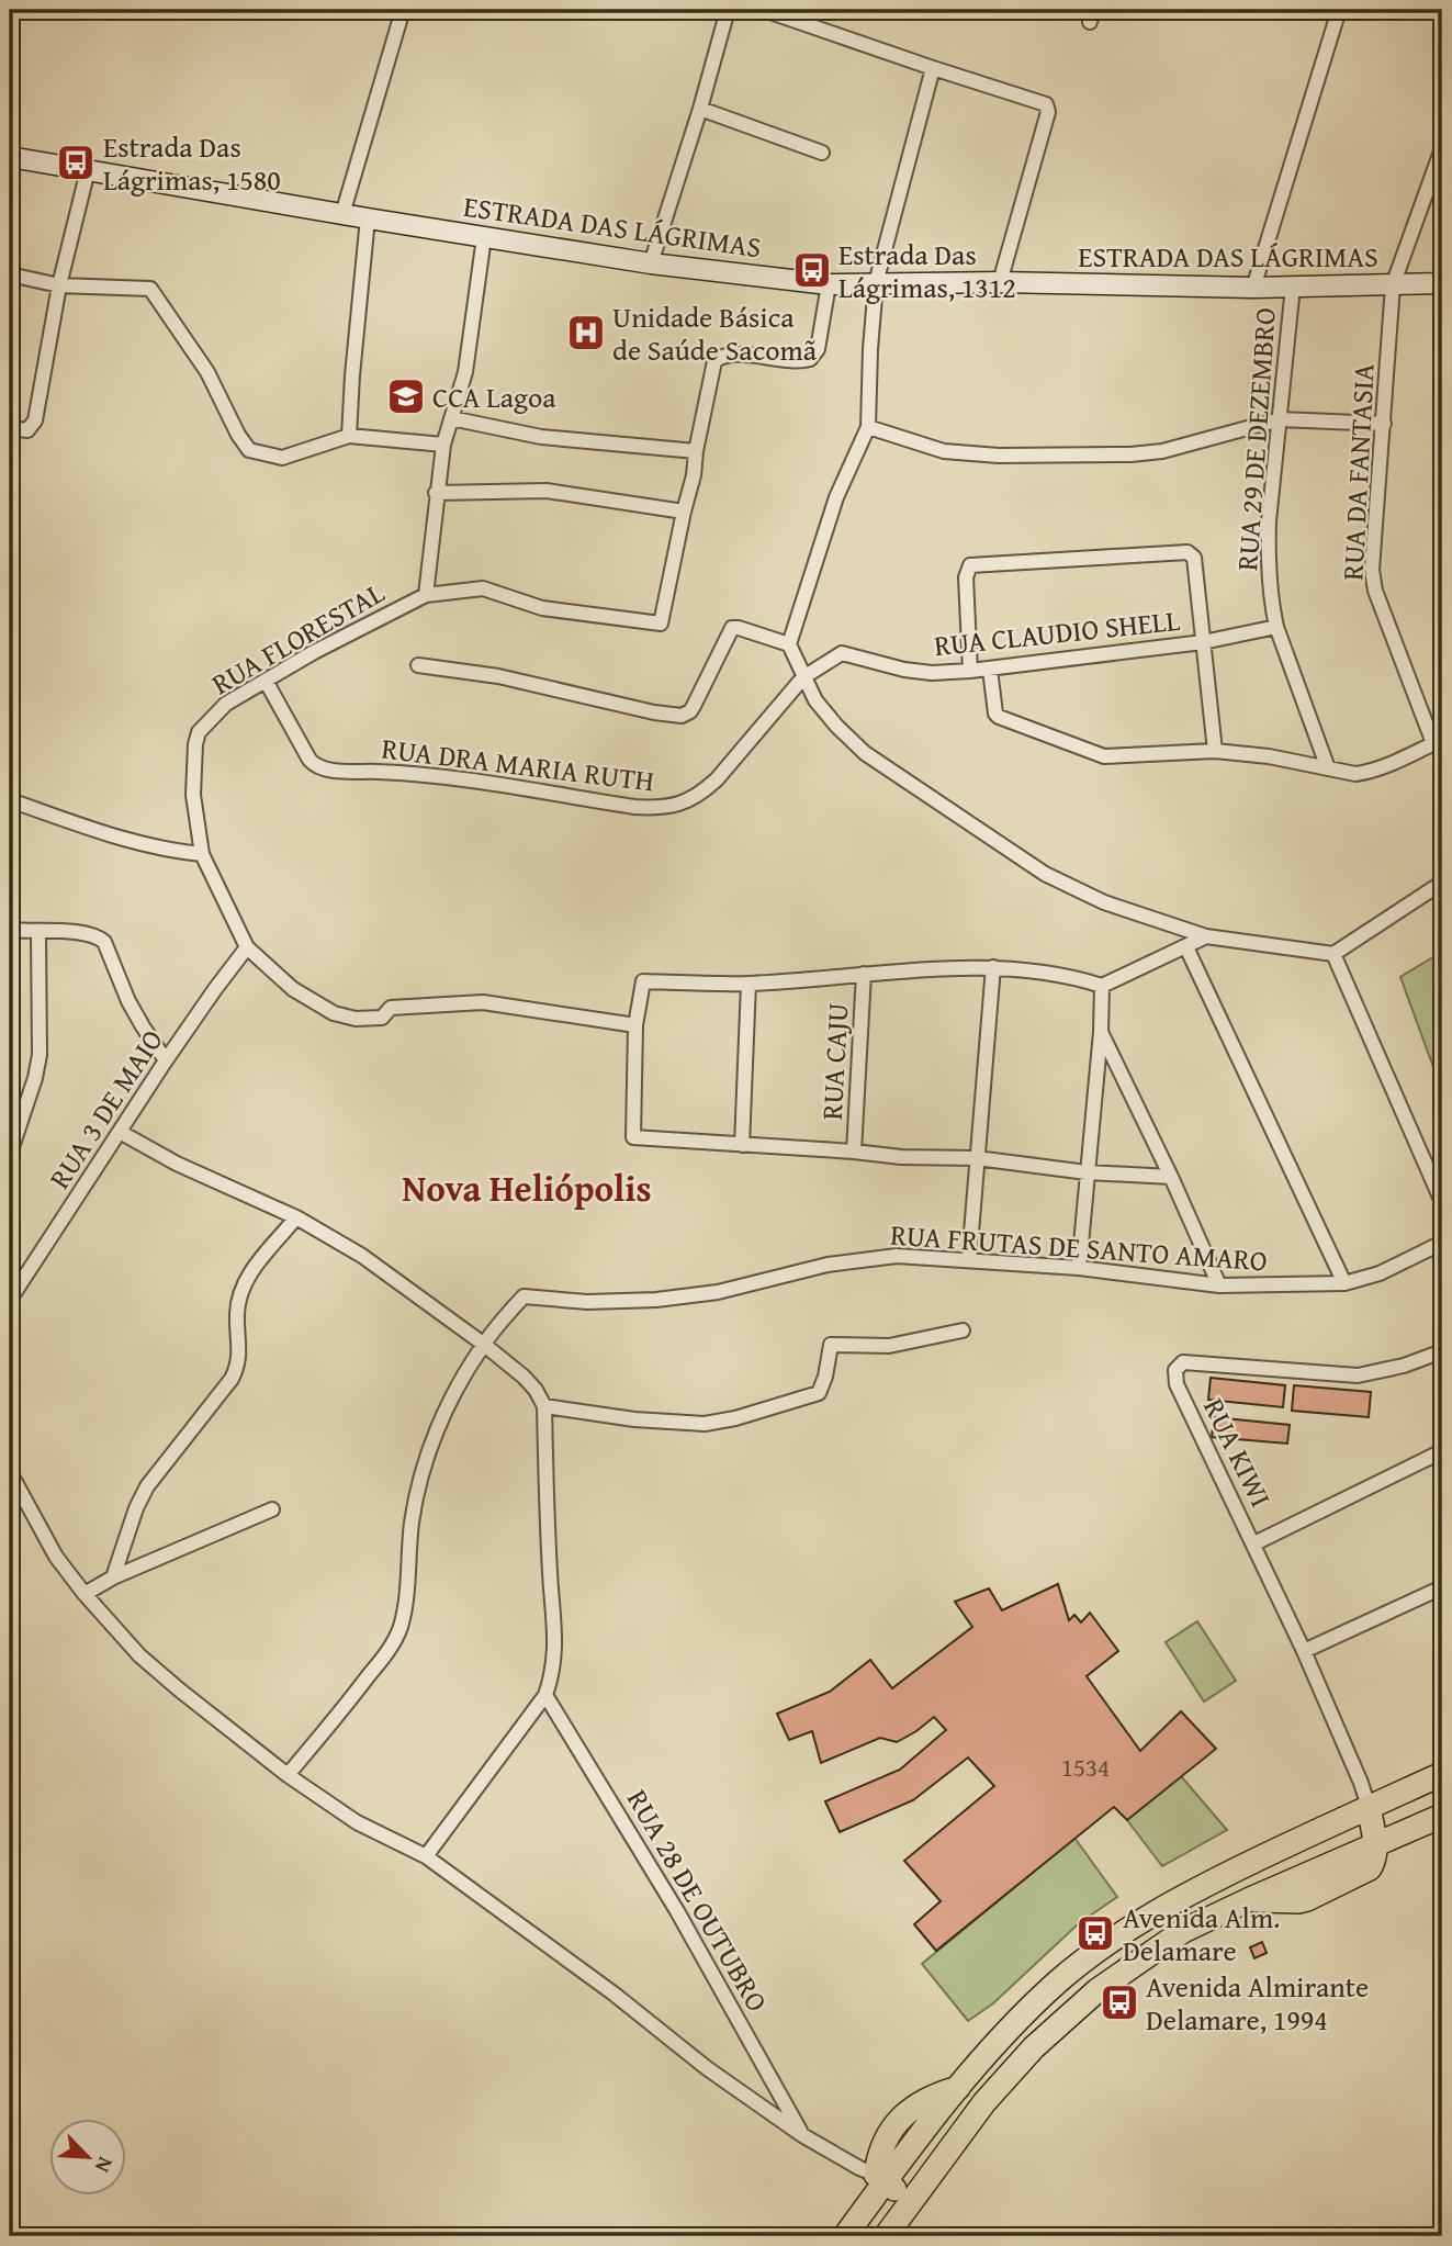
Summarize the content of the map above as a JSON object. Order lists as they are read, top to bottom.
{
  "streets": {
    "main road": ["ESTRADA DAS LÁGRIMAS"],
    "street": [
      "RUA 29 DE DEZEMBRO",
      "RUA DA FANTASIA",
      "RUA CLAUDIO SHELL",
      "RUA FLORESTAL",
      "RUA DRA MARIA RUTH",
      "RUA CAJU",
      "RUA 3 DE MAIO",
      "RUA FRUTAS DE SANTO AMARO",
      "RUA KIWI",
      "RUA 28 DE OUTUBRO"
    ]
  },
  "crossings": [
    ["ESTRADA DAS LÁGRIMAS", "RUA 29 DE DEZEMBRO"],
    ["ESTRADA DAS LÁGRIMAS", "RUA DA FANTASIA"],
    ["RUA 29 DE DEZEMBRO", "RUA CLAUDIO SHELL"],
    ["RUA CLAUDIO SHELL", "RUA DRA MARIA RUTH"],
    ["RUA FLORESTAL", "RUA DRA MARIA RUTH"],
    ["RUA FLORESTAL", "RUA 3 DE MAIO"]
  ],
  "districts": ["Nova Heliópolis"],
  "places": {
    "bus stop": [
      "Estrada Das Lágrimas, 1580",
      "Estrada Das Lágrimas, 1312",
      "Avenida Alm. Delamare",
      "Avenida Almirante Delamare, 1994"
    ],
    "hospital": ["Unidade Básica de Saúde Sacomã"],
    "school or university": ["CCA Lagoa"]
  },
  "house_numbers": ["1534"],
  "north": "bottom right"
}
